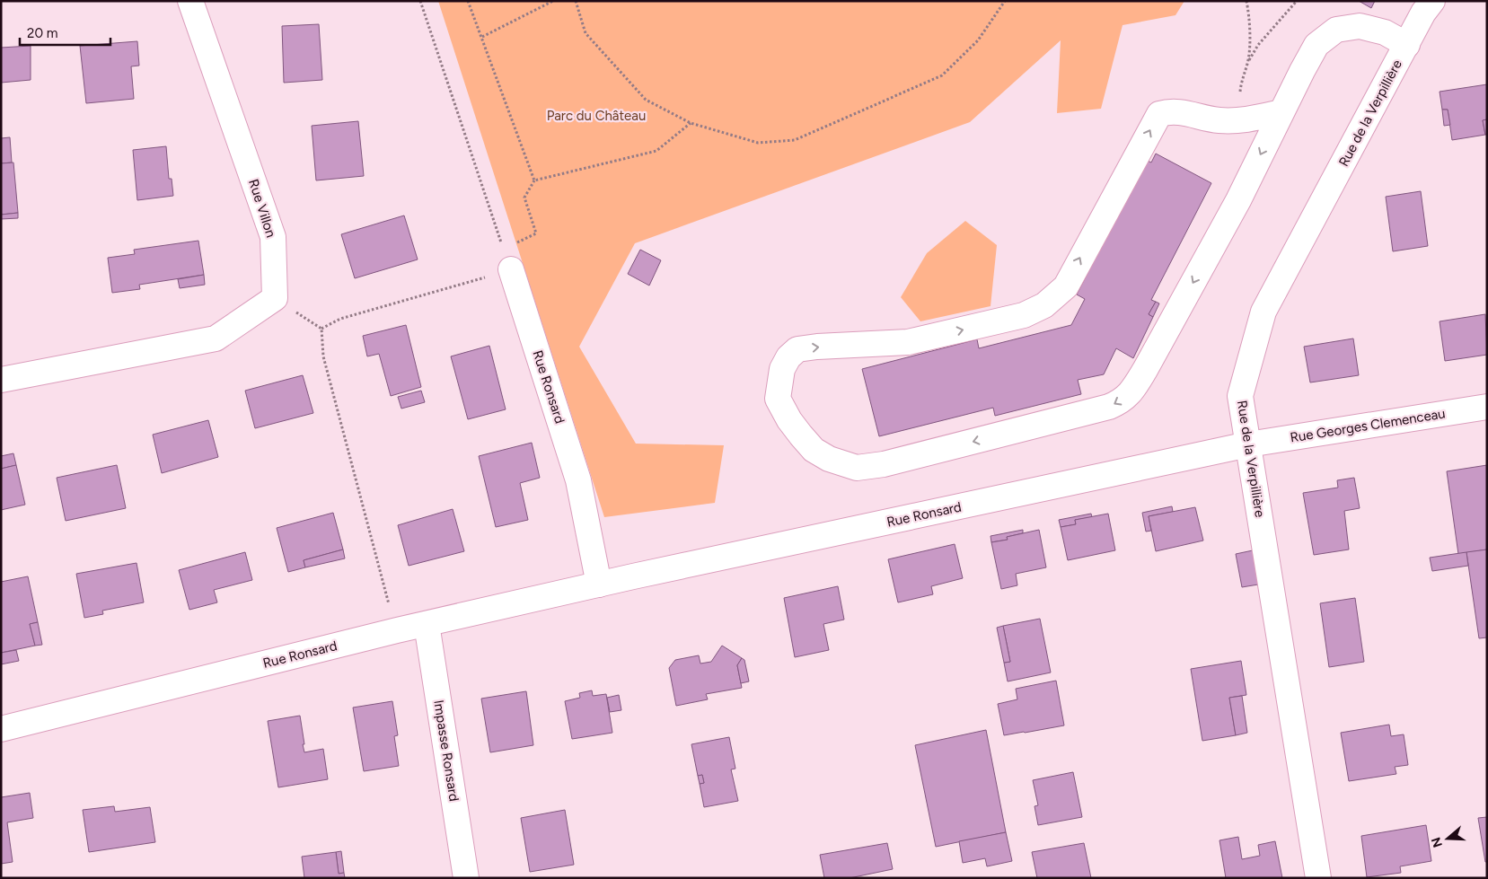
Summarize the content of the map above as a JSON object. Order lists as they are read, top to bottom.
{
  "streets": {
    "street": [
      "Rue de la Verpillière",
      "Rue Villon",
      "Rue Ronsard",
      "Rue Georges Clemenceau",
      "Impasse Ronsard"
    ]
  },
  "crossings": [
    ["Rue de la Verpillière", "Rue Ronsard"],
    ["Rue de la Verpillière", "Rue Georges Clemenceau"],
    ["Rue Ronsard", "Rue Georges Clemenceau"],
    ["Rue Ronsard", "Impasse Ronsard"]
  ],
  "parks": ["Parc du Château"],
  "scale_bar": "20 m",
  "north": "left"
}
